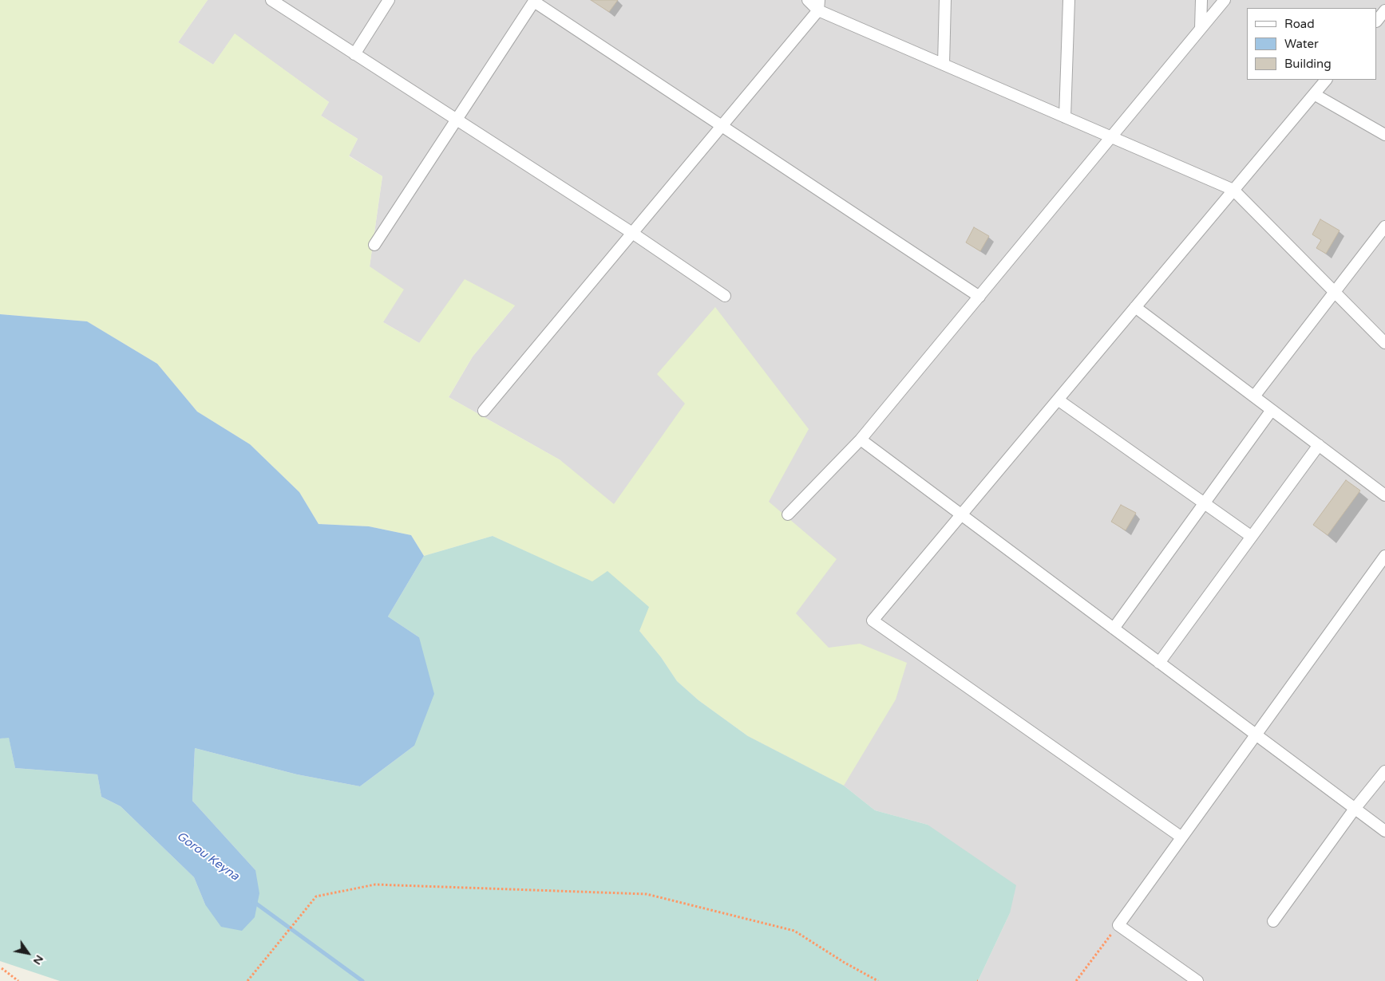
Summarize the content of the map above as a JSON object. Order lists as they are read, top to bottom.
{
  "water": ["Gorou Keyna"],
  "legend": ["Road", "Water", "Building"],
  "north": "bottom right"
}
